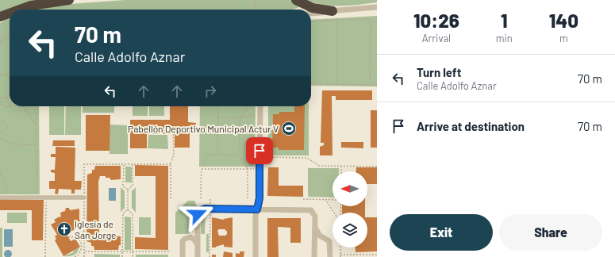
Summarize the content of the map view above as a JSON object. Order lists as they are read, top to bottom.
{
  "places": {
    "sports": ["Pabellón Deportivo Municipal Actur V"],
    "church": ["Iglesia de San Jorge"]
  },
  "north": "left",
  "page": {
    "eta": [
      "10:26",
      "Arrival",
      "1",
      "min",
      "140",
      "m"
    ],
    "turn": ["70 m", "Calle Adolfo Aznar"],
    "list": [
      {
        "name": "Turn left",
        "note": "Calle Adolfo Aznar",
        "value": "70 m"
      },
      {
        "name": "Arrive at destination",
        "value": "70 m"
      }
    ],
    "buttons": ["Exit", "Share"]
  }
}
